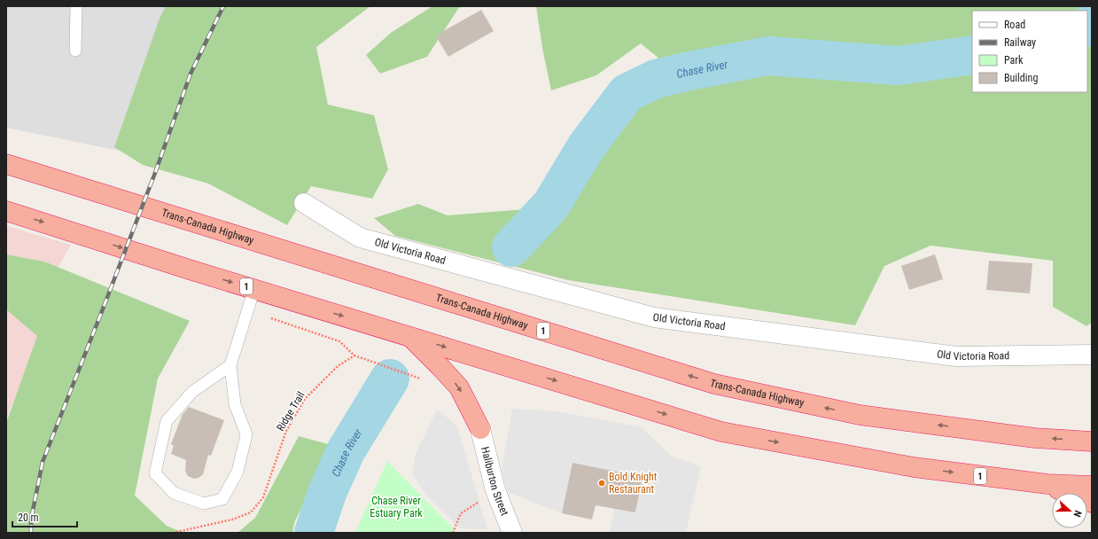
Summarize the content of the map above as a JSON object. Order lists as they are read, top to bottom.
{
  "streets": {
    "highway": ["Trans-Canada Highway", "1"],
    "street": ["Old Victoria Road", "Haliburton Street"],
    "path": ["Ridge Trail"]
  },
  "water": ["Chase River"],
  "parks": ["Chase River Estuary Park"],
  "places": ["Bold Knight Restaurant"],
  "legend": [
    "Road",
    "Railway",
    "Park",
    "Building"
  ],
  "scale_bar": "20 m",
  "north": "right"
}
